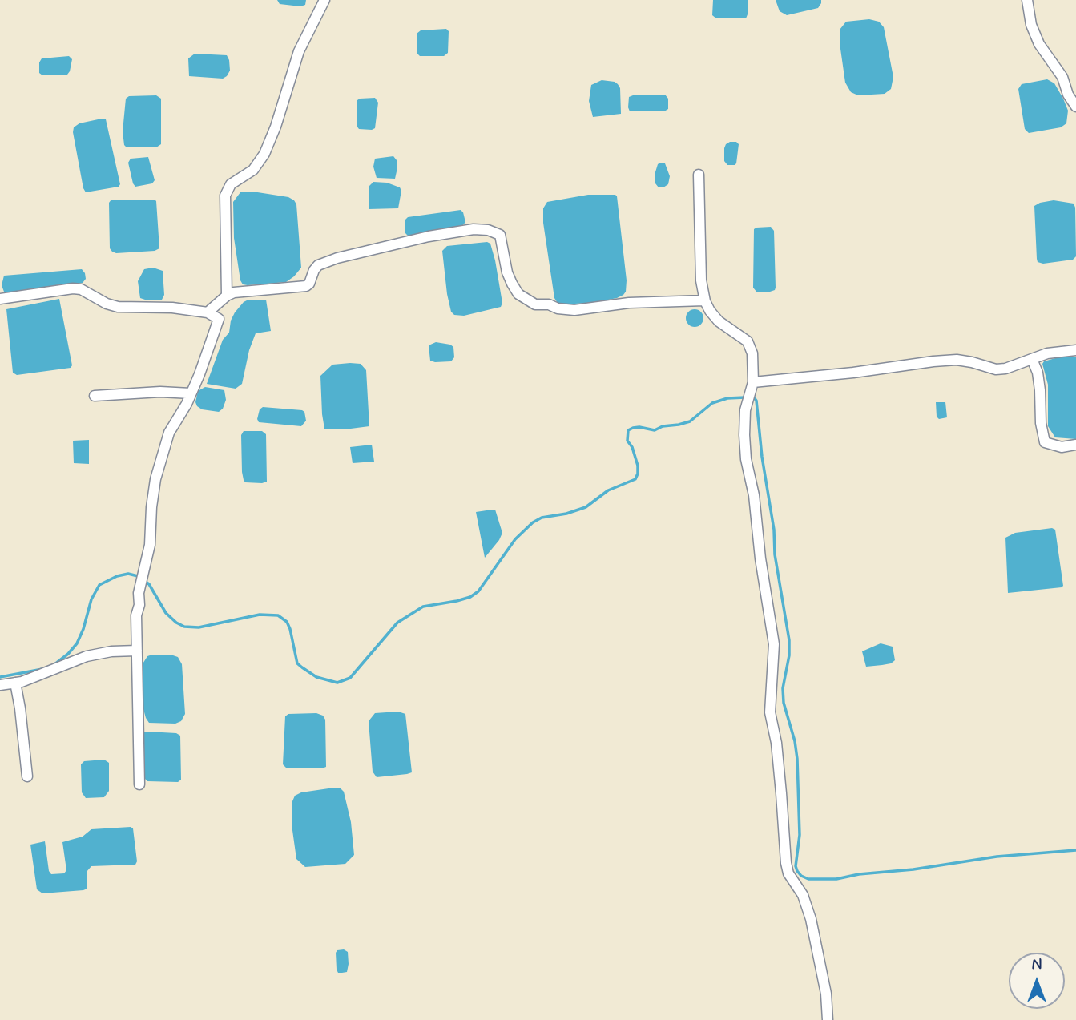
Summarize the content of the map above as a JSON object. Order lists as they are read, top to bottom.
{
  "north": "top"
}
